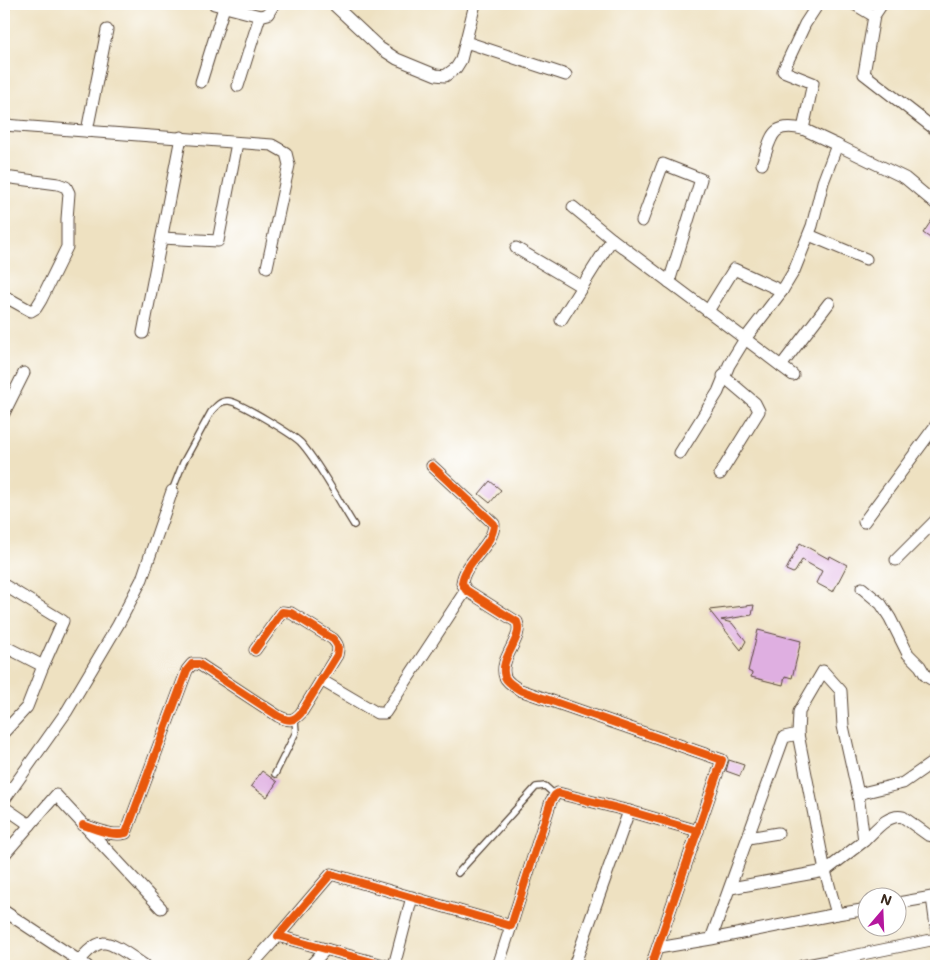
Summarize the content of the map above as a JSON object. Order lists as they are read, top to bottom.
{
  "north": "top"
}
